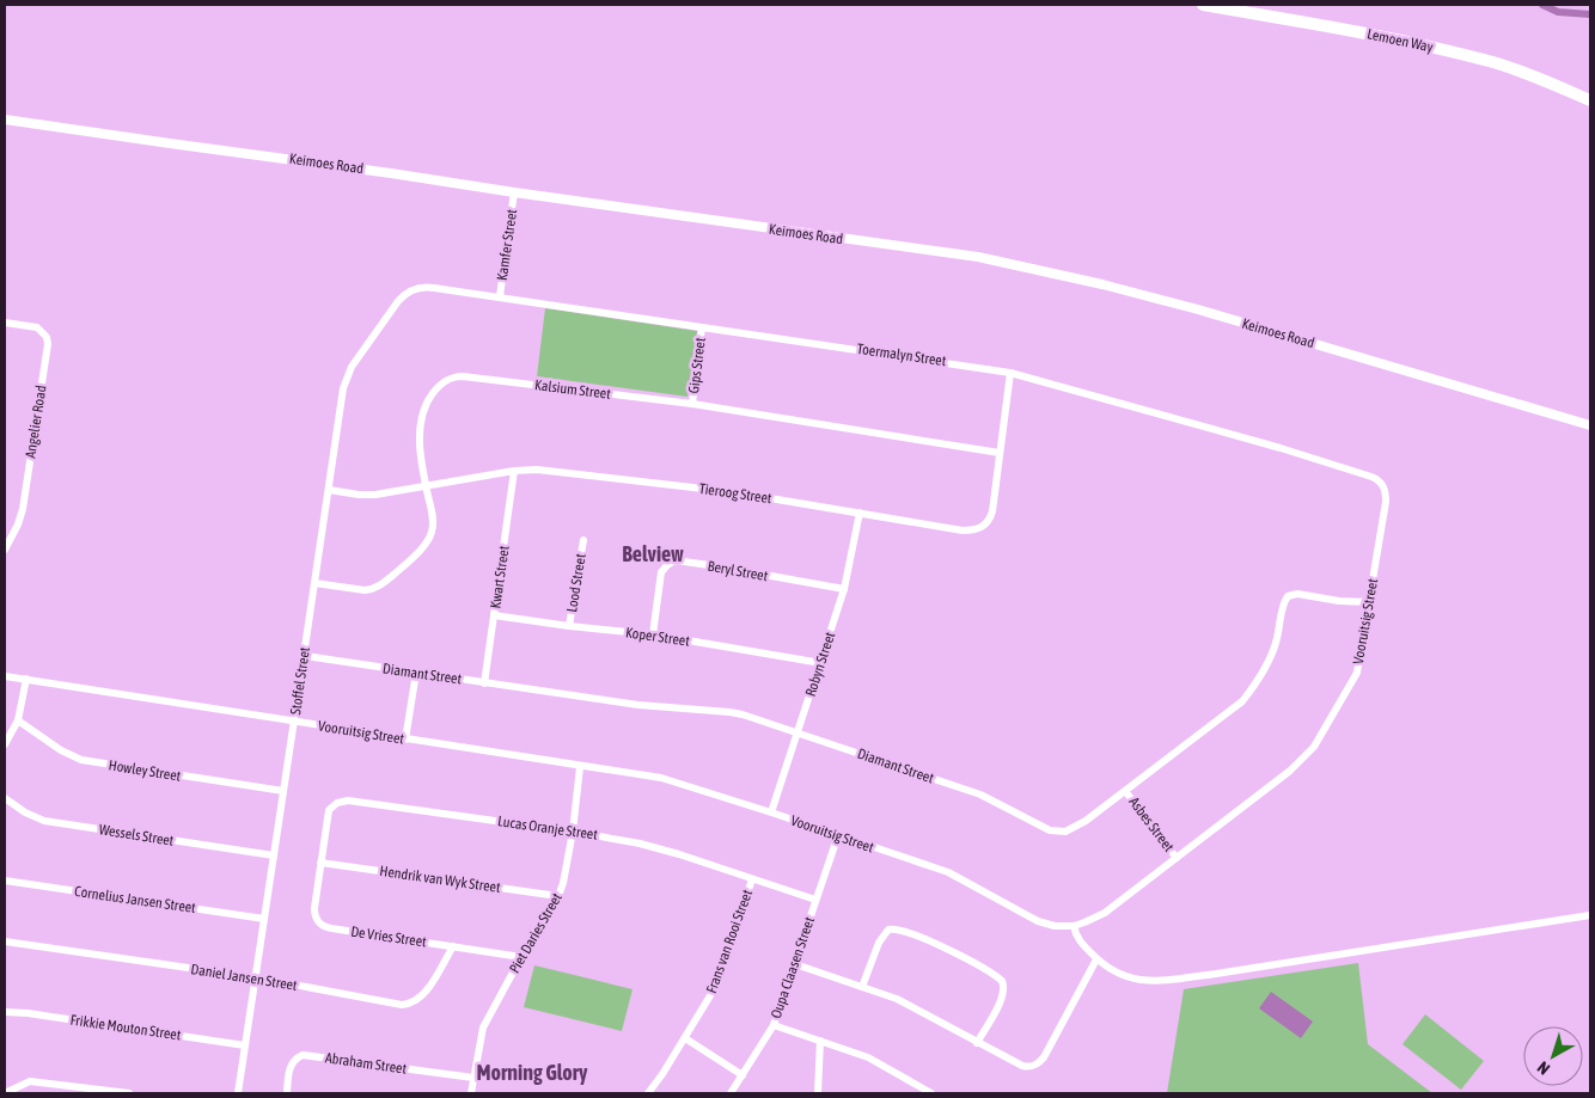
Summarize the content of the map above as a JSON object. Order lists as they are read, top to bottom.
{
  "streets": {
    "highway": ["Lemoen Way"],
    "street": [
      "Keimoes Road",
      "Kamfer Street",
      "Toermalyn Street",
      "Gips Street",
      "Kalsium Street",
      "Angelier Road",
      "Tieroog Street",
      "Beryl Street",
      "Kwart Street",
      "Lood Street",
      "Vooruitsig Street",
      "Koper Street",
      "Robyn Street",
      "Diamant Street",
      "Stoffel Street",
      "Howley Street",
      "Asbes Street",
      "Lucas Oranje Street",
      "Wessels Street",
      "Hendrik van Wyk Street",
      "Cornelius Jansen Street",
      "Piet Daries Street",
      "De Vries Street",
      "Frans van Rooi Street",
      "Oupa Claasen Street",
      "Daniel Jansen Street",
      "Frikkie Mouton Street",
      "Abraham Street"
    ]
  },
  "crossings": [
    ["Keimoes Road", "Kamfer Street"],
    ["Kamfer Street", "Toermalyn Street"],
    ["Toermalyn Street", "Gips Street"],
    ["Toermalyn Street", "Tieroog Street"],
    ["Toermalyn Street", "Vooruitsig Street"],
    ["Toermalyn Street", "Stoffel Street"],
    ["Gips Street", "Kalsium Street"],
    ["Kalsium Street", "Tieroog Street"],
    ["Kalsium Street", "Stoffel Street"],
    ["Tieroog Street", "Kwart Street"],
    ["Tieroog Street", "Robyn Street"],
    ["Tieroog Street", "Stoffel Street"],
    ["Beryl Street", "Koper Street"],
    ["Beryl Street", "Robyn Street"],
    ["Kwart Street", "Koper Street"],
    ["Kwart Street", "Diamant Street"],
    ["Lood Street", "Koper Street"],
    ["Vooruitsig Street", "Robyn Street"],
    ["Vooruitsig Street", "Diamant Street"],
    ["Vooruitsig Street", "Stoffel Street"],
    ["Vooruitsig Street", "Asbes Street"],
    ["Vooruitsig Street", "Piet Daries Street"],
    ["Vooruitsig Street", "Oupa Claasen Street"],
    ["Koper Street", "Robyn Street"],
    ["Robyn Street", "Diamant Street"],
    ["Diamant Street", "Stoffel Street"],
    ["Diamant Street", "Asbes Street"],
    ["Stoffel Street", "Howley Street"],
    ["Stoffel Street", "Wessels Street"],
    ["Stoffel Street", "Cornelius Jansen Street"],
    ["Stoffel Street", "Daniel Jansen Street"],
    ["Stoffel Street", "Frikkie Mouton Street"],
    ["Lucas Oranje Street", "Hendrik van Wyk Street"],
    ["Lucas Oranje Street", "Piet Daries Street"],
    ["Lucas Oranje Street", "De Vries Street"],
    ["Lucas Oranje Street", "Frans van Rooi Street"],
    ["Lucas Oranje Street", "Oupa Claasen Street"],
    ["Hendrik van Wyk Street", "Piet Daries Street"],
    ["Hendrik van Wyk Street", "De Vries Street"],
    ["Piet Daries Street", "De Vries Street"],
    ["Piet Daries Street", "Abraham Street"],
    ["De Vries Street", "Daniel Jansen Street"]
  ],
  "districts": ["Belview", "Morning Glory"],
  "north": "bottom left"
}
